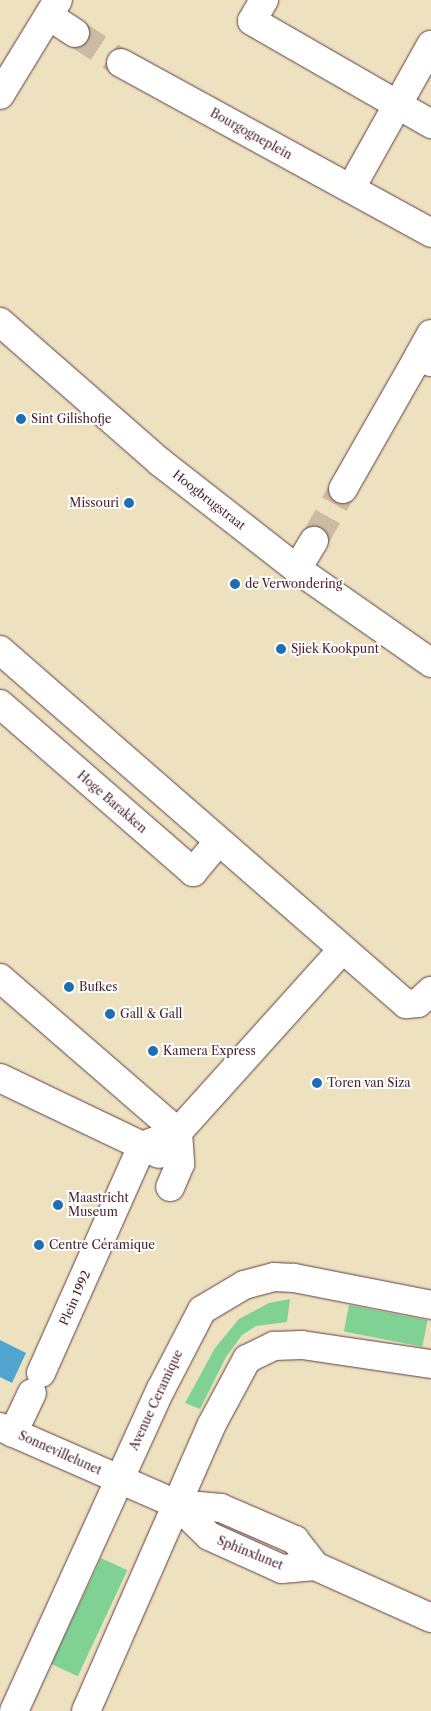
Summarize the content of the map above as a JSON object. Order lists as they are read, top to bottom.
{
  "streets": {
    "street": [
      "Bourgogneplein",
      "Hoogbrugstraat",
      "Hoge Barakken",
      "Plein 1992",
      "Avenue Ceramique",
      "Sonnevillelunet",
      "Sphinxlunet"
    ]
  },
  "crossings": [
    ["Plein 1992", "Sonnevillelunet"],
    ["Avenue Ceramique", "Sonnevillelunet"],
    ["Sonnevillelunet", "Sphinxlunet"]
  ],
  "places": [
    "Sint Gilishofje",
    "Missouri",
    "de Verwondering",
    "Sjiek Kookpunt",
    "Bufkes",
    "Gall & Gall",
    "Kamera Express",
    "Toren van Siza",
    "Maastricht Museum",
    "Centre Céramique"
  ]
}
